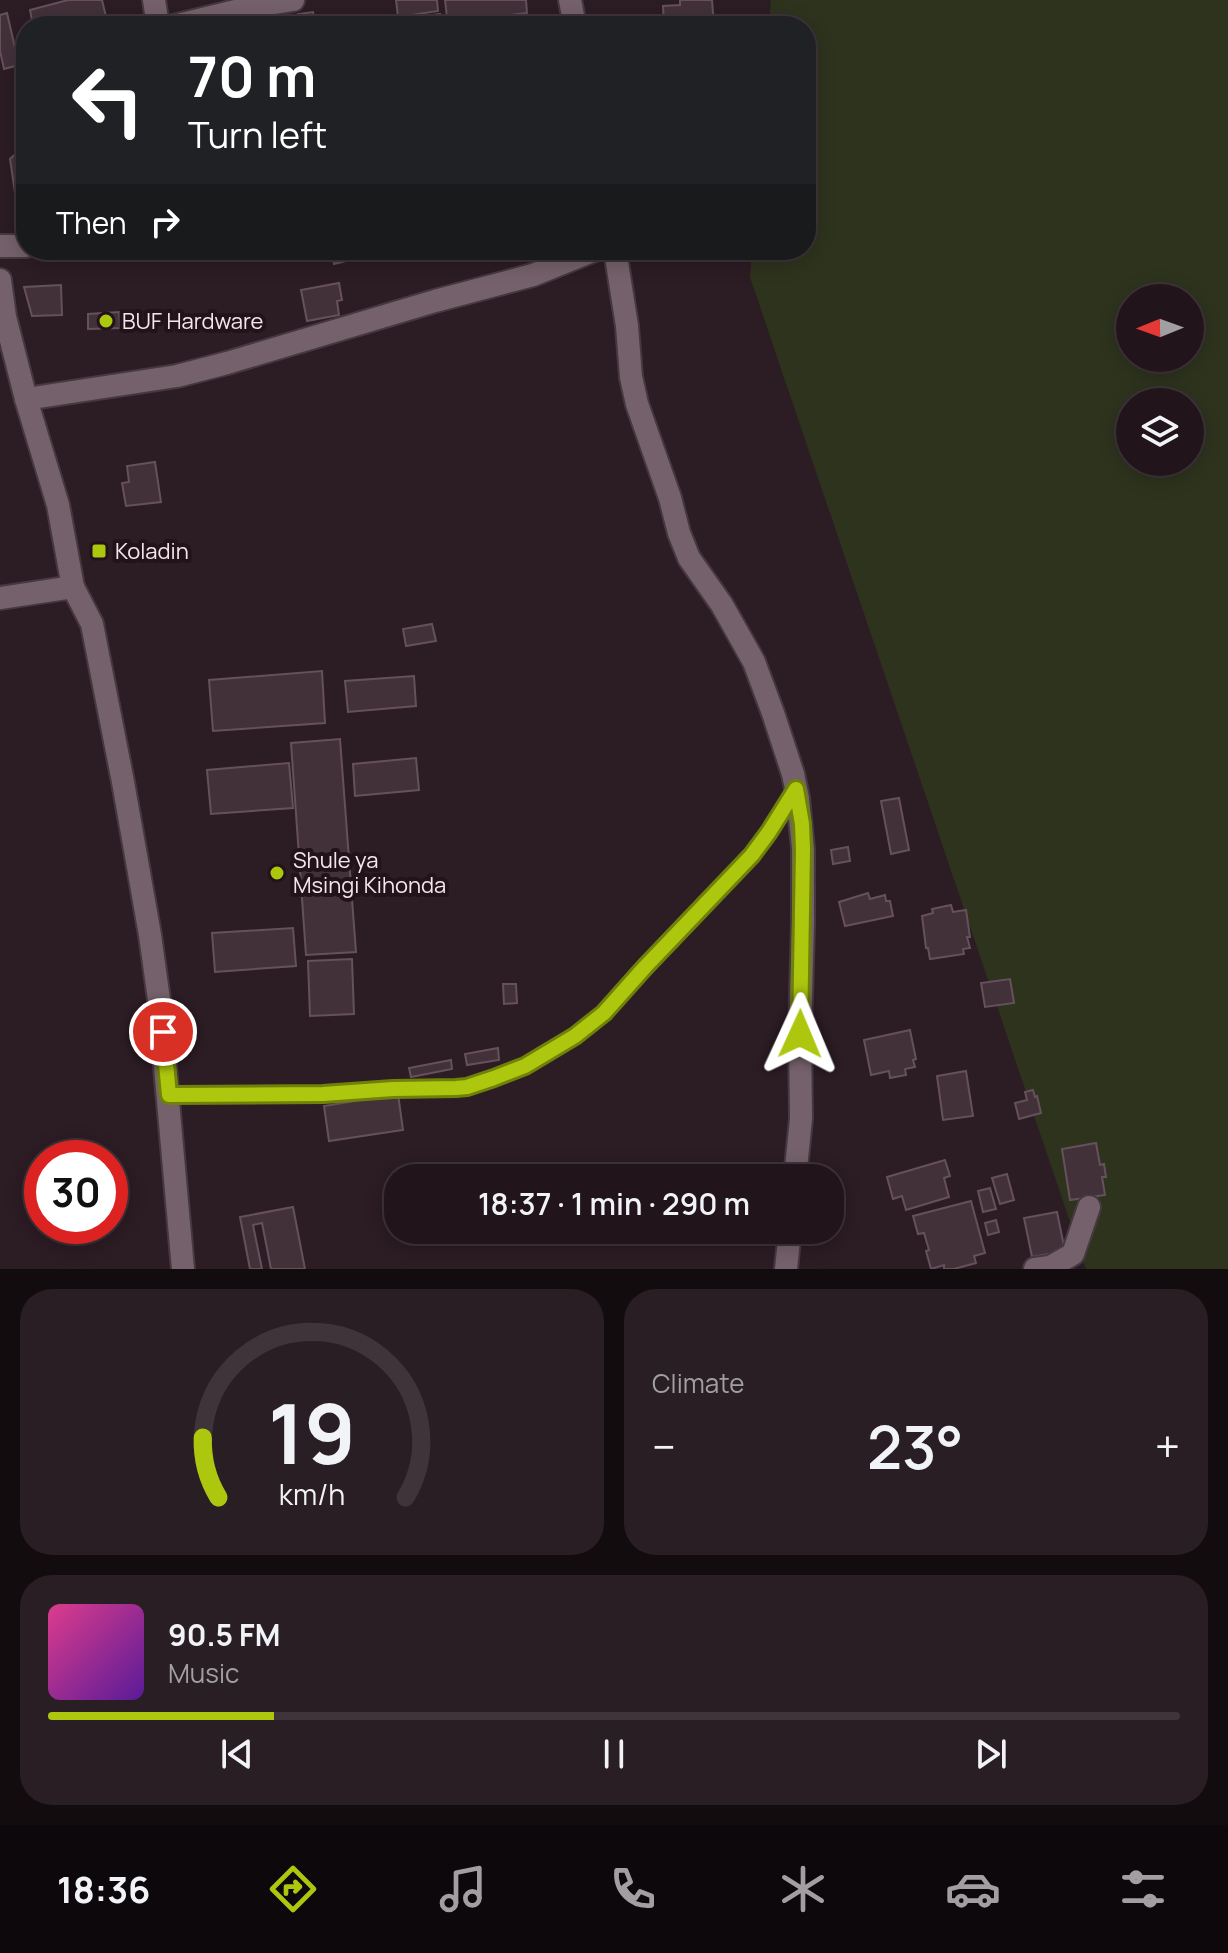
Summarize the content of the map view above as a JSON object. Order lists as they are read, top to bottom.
{
  "places": {
    "other": ["BUF Hardware", "Shule ya Msingi Kihonda"],
    "transit": ["Koladin"]
  },
  "north": "left",
  "page": {
    "turn": ["70 m", "Turn left"],
    "then": "Then",
    "limit": "30",
    "trip": "18:37 · 1 min · 290 m",
    "tile": "Climate",
    "heat": ["−", "23°", "+"],
    "song": ["90.5 FM", "Music"],
    "tabs": "18:36",
    "gauge": ["19", "km/h"]
  }
}
